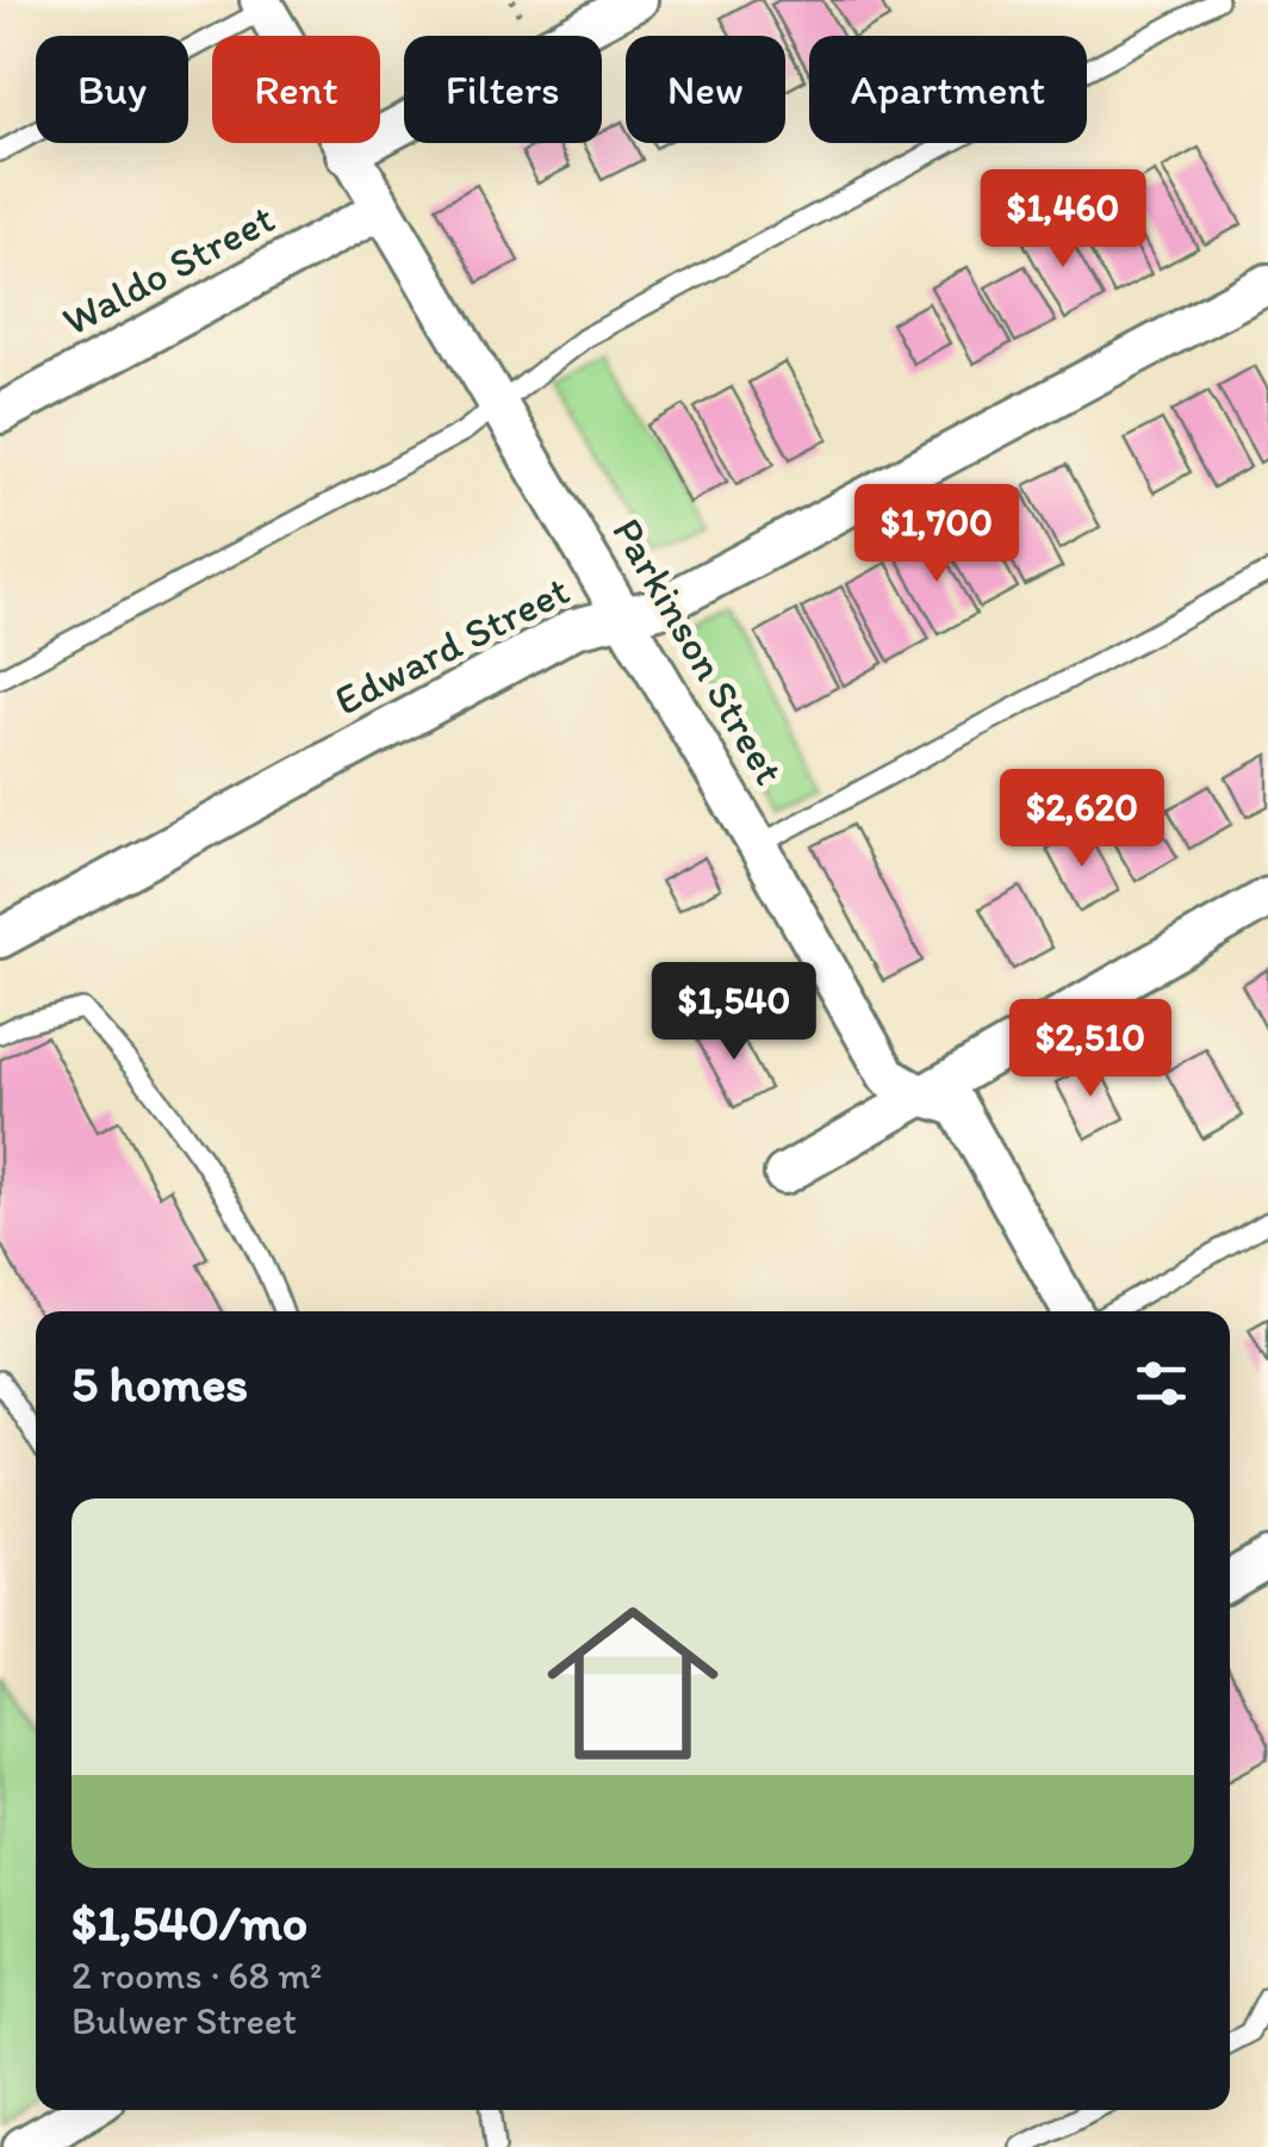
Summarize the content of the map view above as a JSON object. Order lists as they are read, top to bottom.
{
  "streets": {
    "street": ["Waldo Street", "Edward Street", "Parkinson Street"]
  },
  "crossings": [
    ["Waldo Street", "Parkinson Street"],
    ["Edward Street", "Parkinson Street"]
  ],
  "page": {
    "chip": [
      "Buy",
      "Rent",
      "Filters",
      "New",
      "Apartment"
    ],
    "price": [
      "$1,460",
      "$1,700",
      "$2,620",
      "$1,540",
      "$2,510"
    ],
    "heading": "5 homes",
    "list": [
      {
        "name": "$1,540/mo",
        "note": "2 rooms · 68 m² · Bulwer Street"
      }
    ]
  }
}
